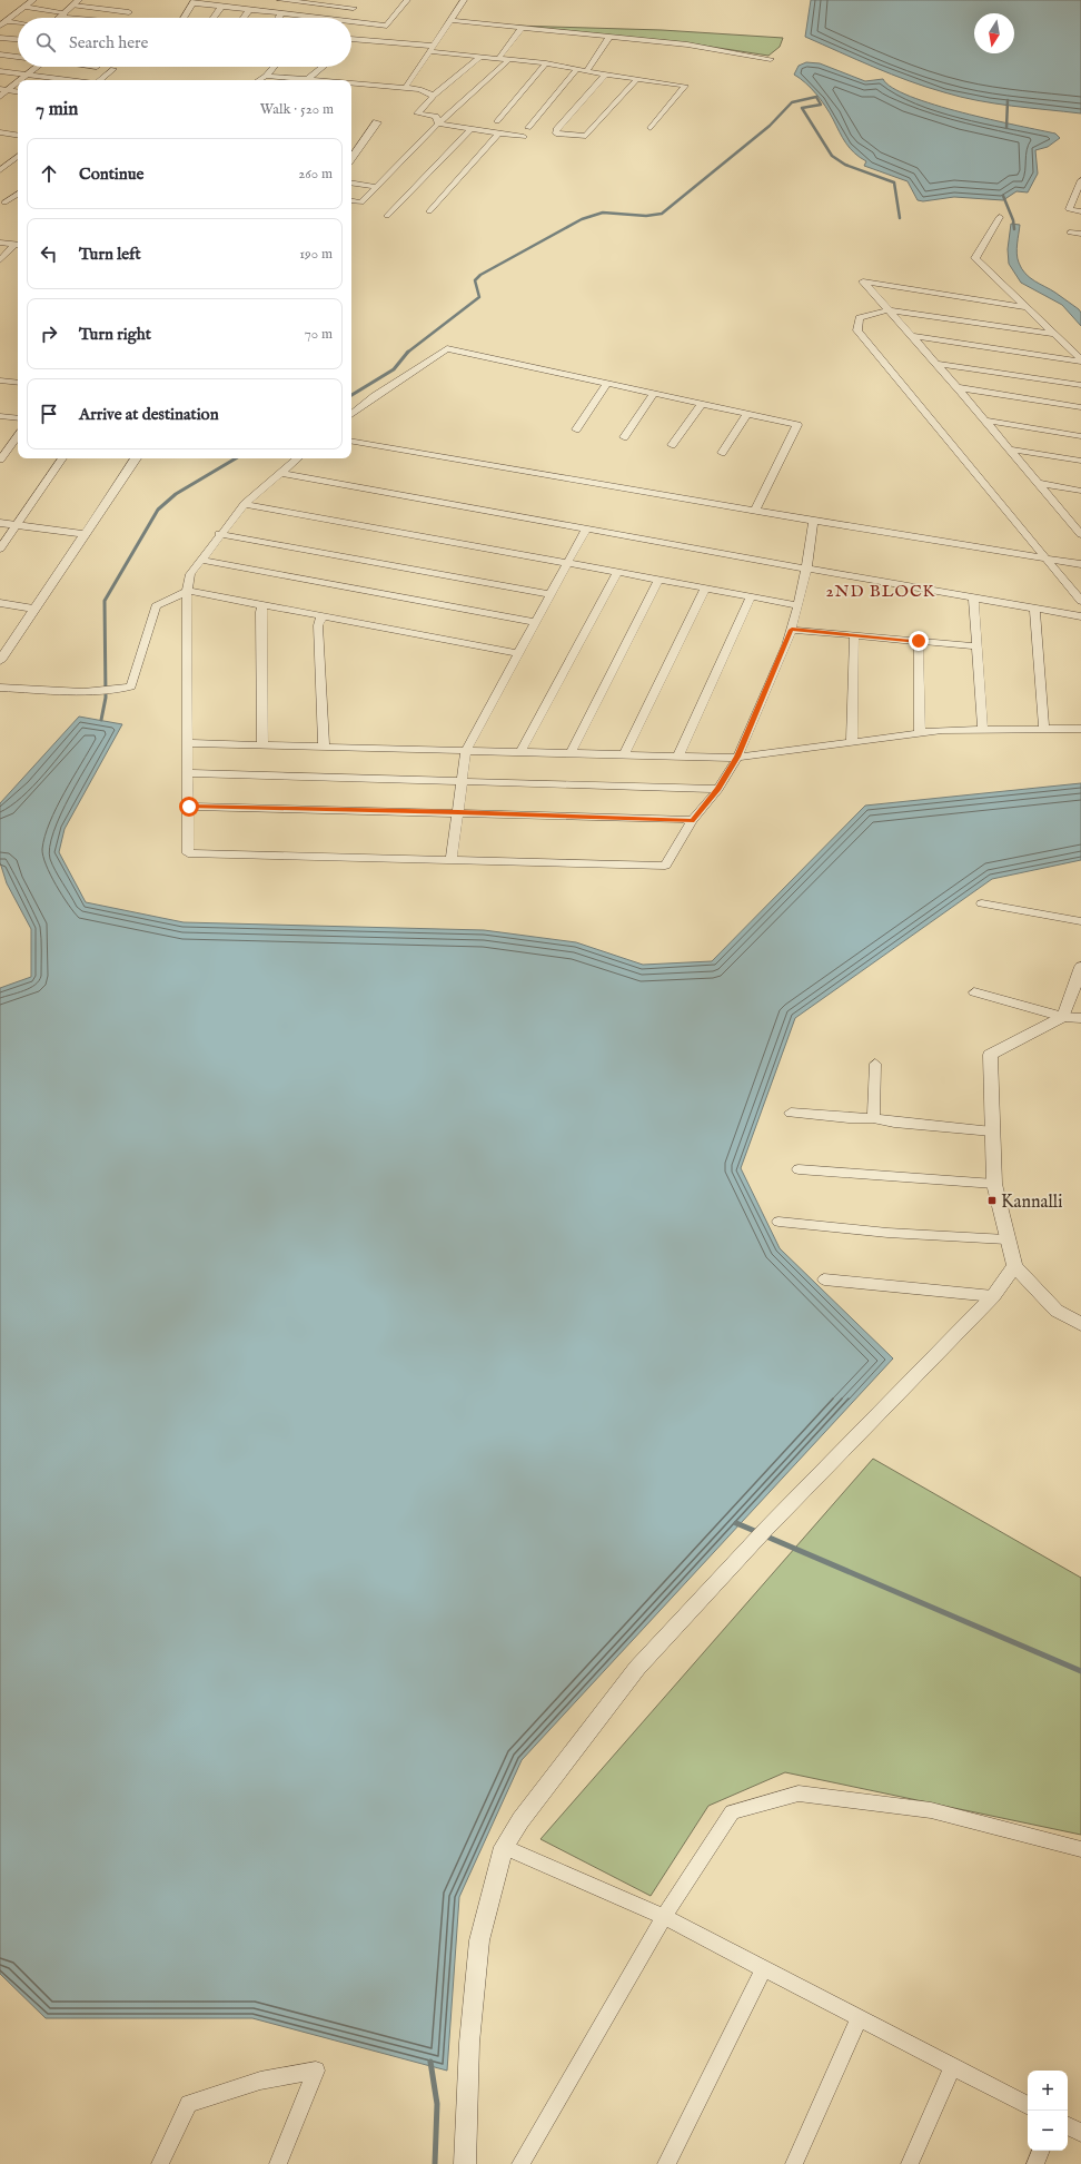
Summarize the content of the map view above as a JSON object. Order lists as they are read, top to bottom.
{
  "districts": ["2ND BLOCK"],
  "places": {
    "transit": ["Kannalli"]
  },
  "north": "bottom",
  "page": {
    "search": "Search here",
    "heading": ["7 min", "Walk · 520 m"],
    "list": [
      ["Continue", "260 m"],
      ["Turn left", "190 m"],
      ["Turn right", "70 m"],
      "Arrive at destination"
    ],
    "map_buttons": ["+", "−"]
  }
}
